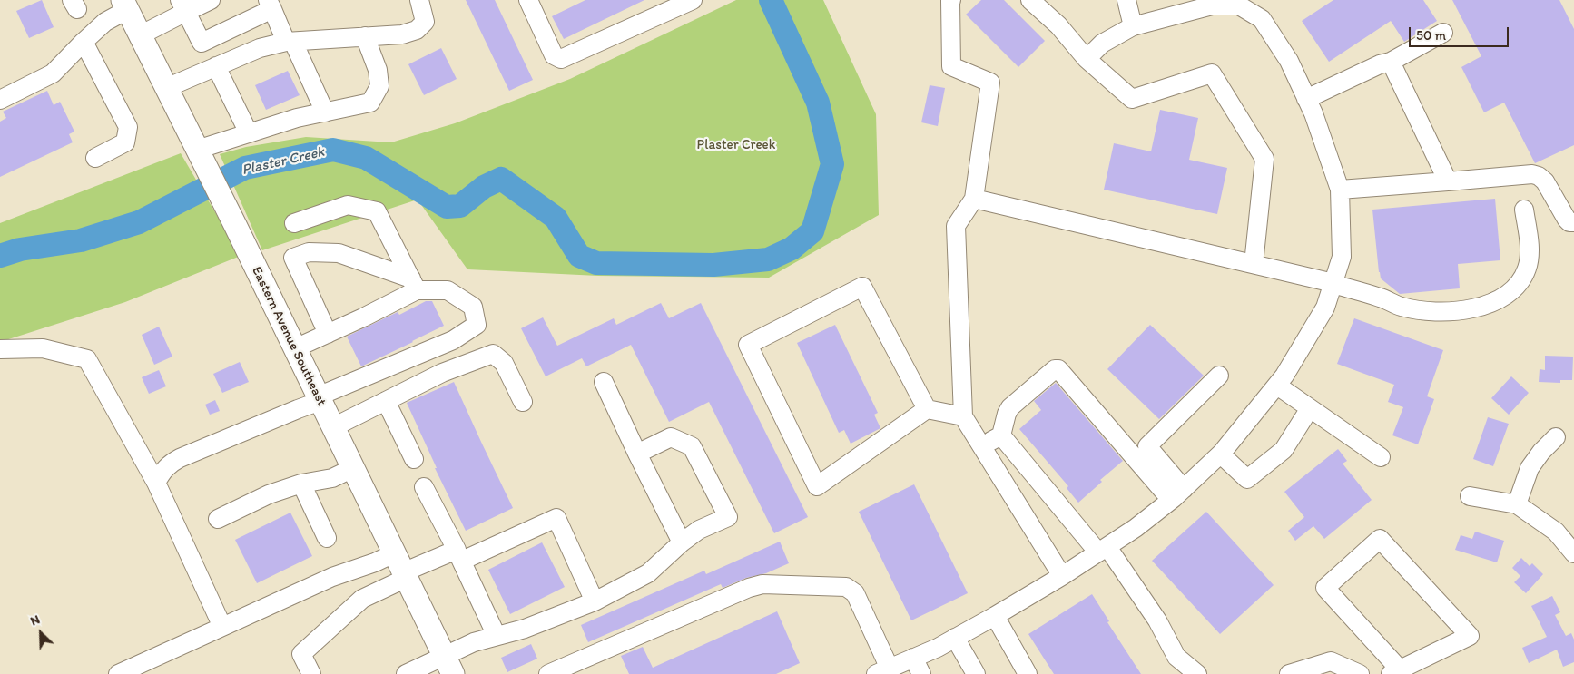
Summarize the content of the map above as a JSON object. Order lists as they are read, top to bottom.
{
  "streets": {
    "main road": ["Eastern Avenue Southeast"]
  },
  "water": ["Plaster Creek"],
  "parks": ["Plaster Creek"],
  "scale_bar": "50 m",
  "north": "top left"
}
